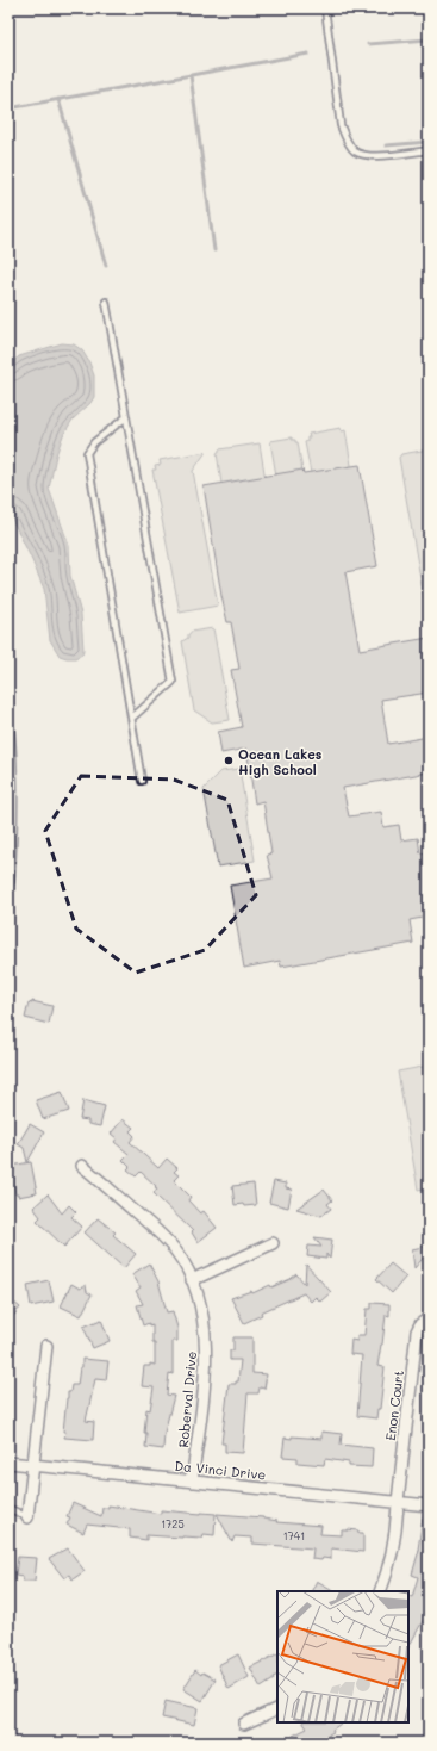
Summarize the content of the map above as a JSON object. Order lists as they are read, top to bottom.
{
  "streets": {
    "street": ["Roberval Drive", "Enon Court", "Da Vinci Drive"]
  },
  "crossings": [
    ["Roberval Drive", "Da Vinci Drive"],
    ["Enon Court", "Da Vinci Drive"]
  ],
  "places": ["Ocean Lakes High School"],
  "house_numbers": ["1725", "1741"]
}
